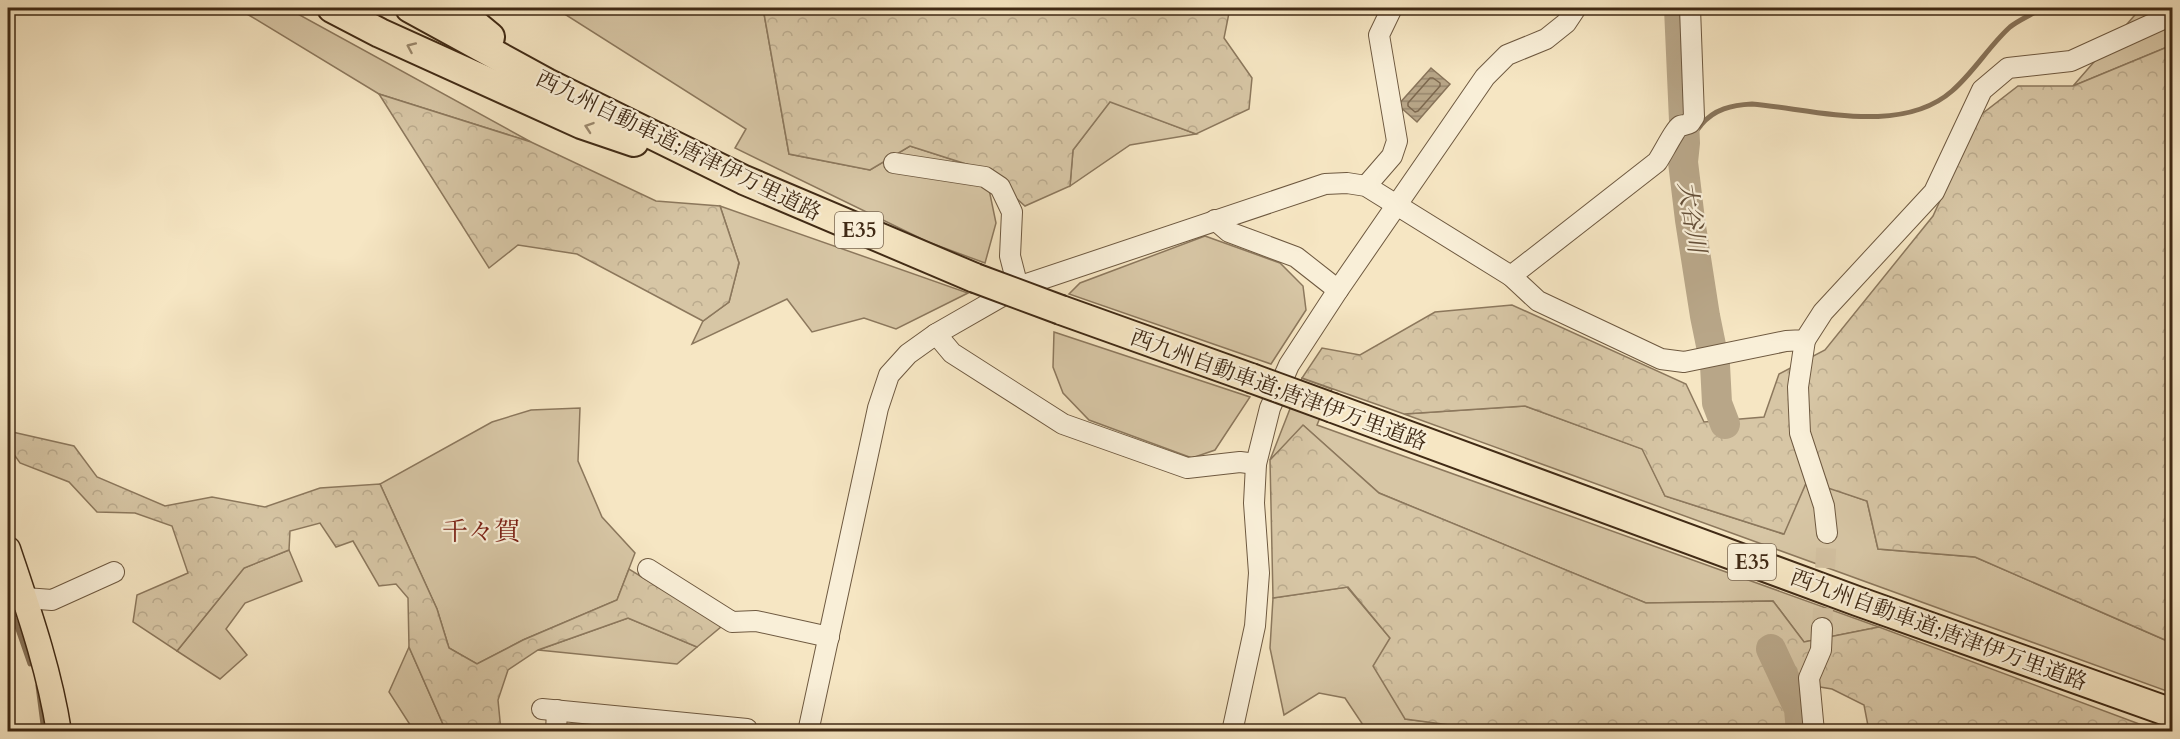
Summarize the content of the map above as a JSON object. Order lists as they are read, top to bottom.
{
  "streets": {
    "highway": ["西九州自動車道;唐津伊万里道路", "E35"]
  },
  "districts": ["千々賀"],
  "water": ["大谷川"]
}
